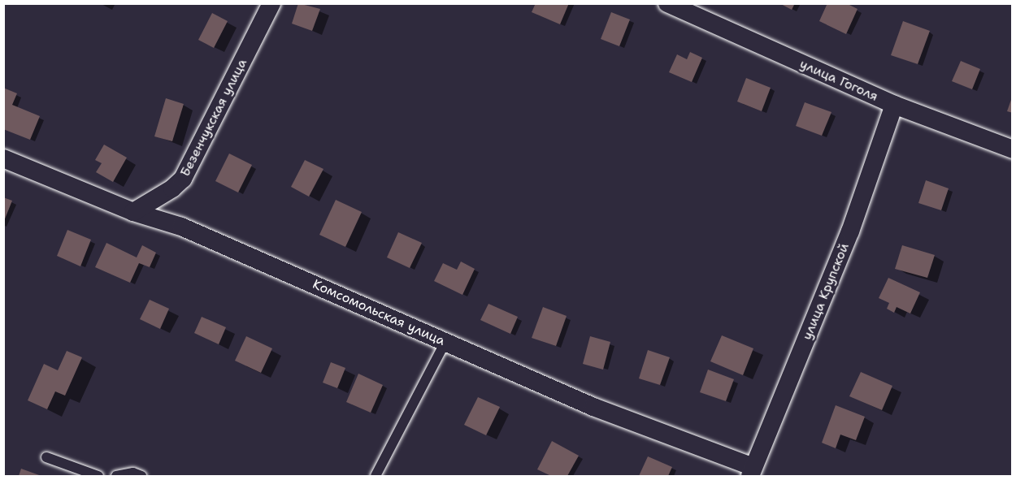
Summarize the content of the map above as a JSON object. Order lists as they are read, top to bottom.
{
  "streets": {
    "street": [
      "улица Гоголя",
      "Безенчукская улица",
      "улица Крупской",
      "Комсомольская улица"
    ]
  },
  "crossings": [
    ["улица Гоголя", "улица Крупской"],
    ["Безенчукская улица", "Комсомольская улица"],
    ["улица Крупской", "Комсомольская улица"]
  ]
}
